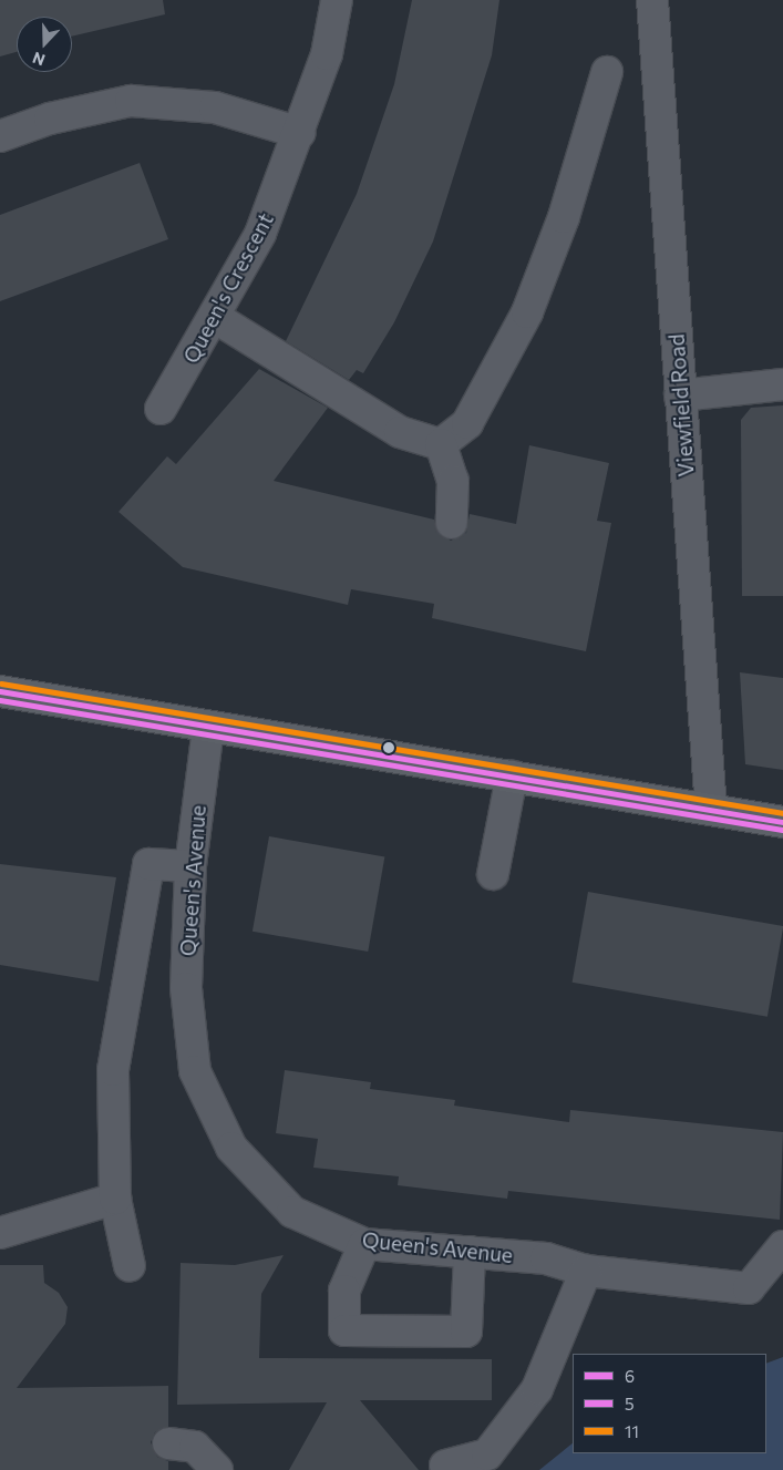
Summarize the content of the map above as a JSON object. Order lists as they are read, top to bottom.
{
  "streets": {
    "street": ["Queen's Crescent", "Viewfield Road", "Queen's Avenue"]
  },
  "lines": ["transit line 11", "transit line 6", "transit line 5"],
  "legend": ["6", "5", "11"],
  "north": "bottom"
}
